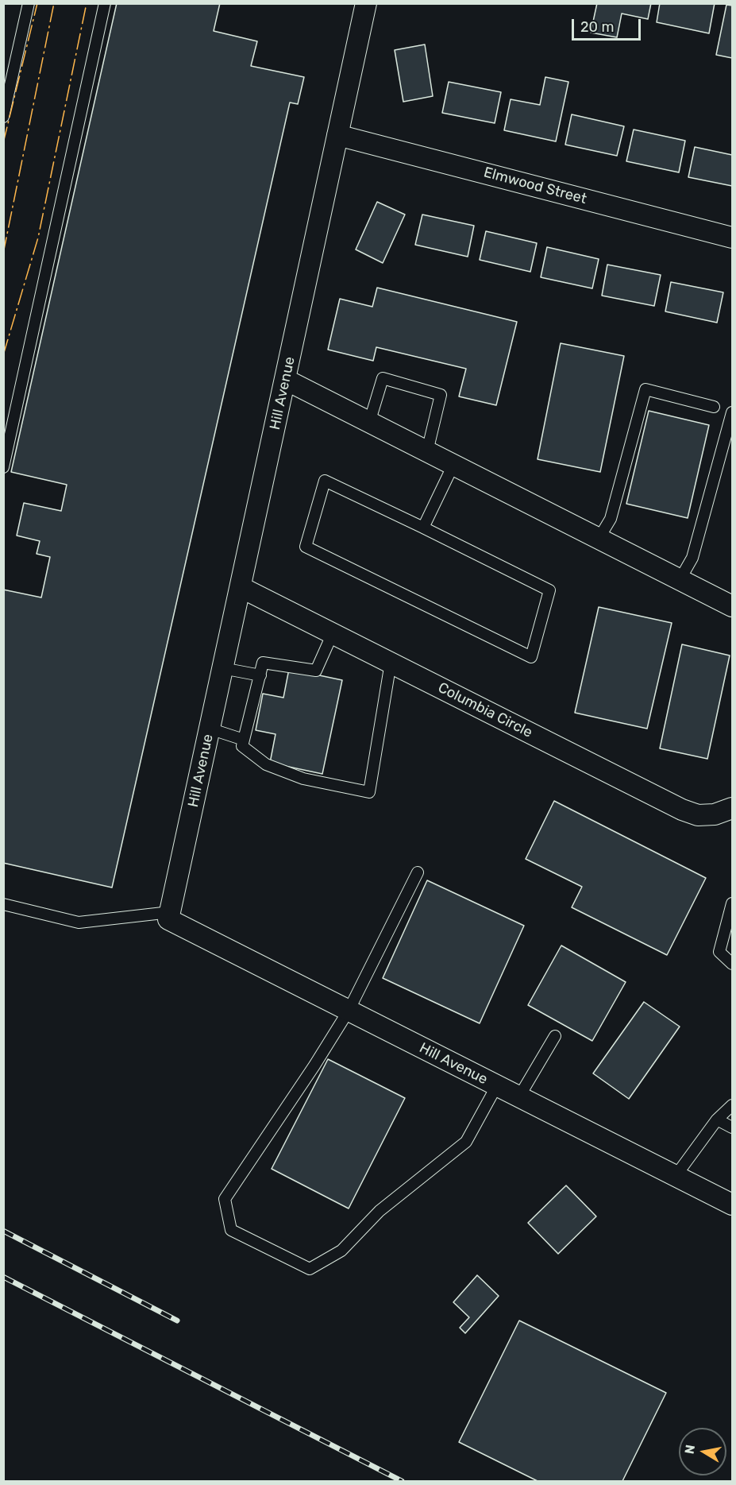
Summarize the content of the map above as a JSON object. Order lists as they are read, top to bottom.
{
  "streets": {
    "street": ["Elmwood Street", "Hill Avenue", "Columbia Circle"]
  },
  "crossings": [
    ["Elmwood Street", "Hill Avenue"],
    ["Hill Avenue", "Columbia Circle"]
  ],
  "scale_bar": "20 m",
  "north": "left"
}
